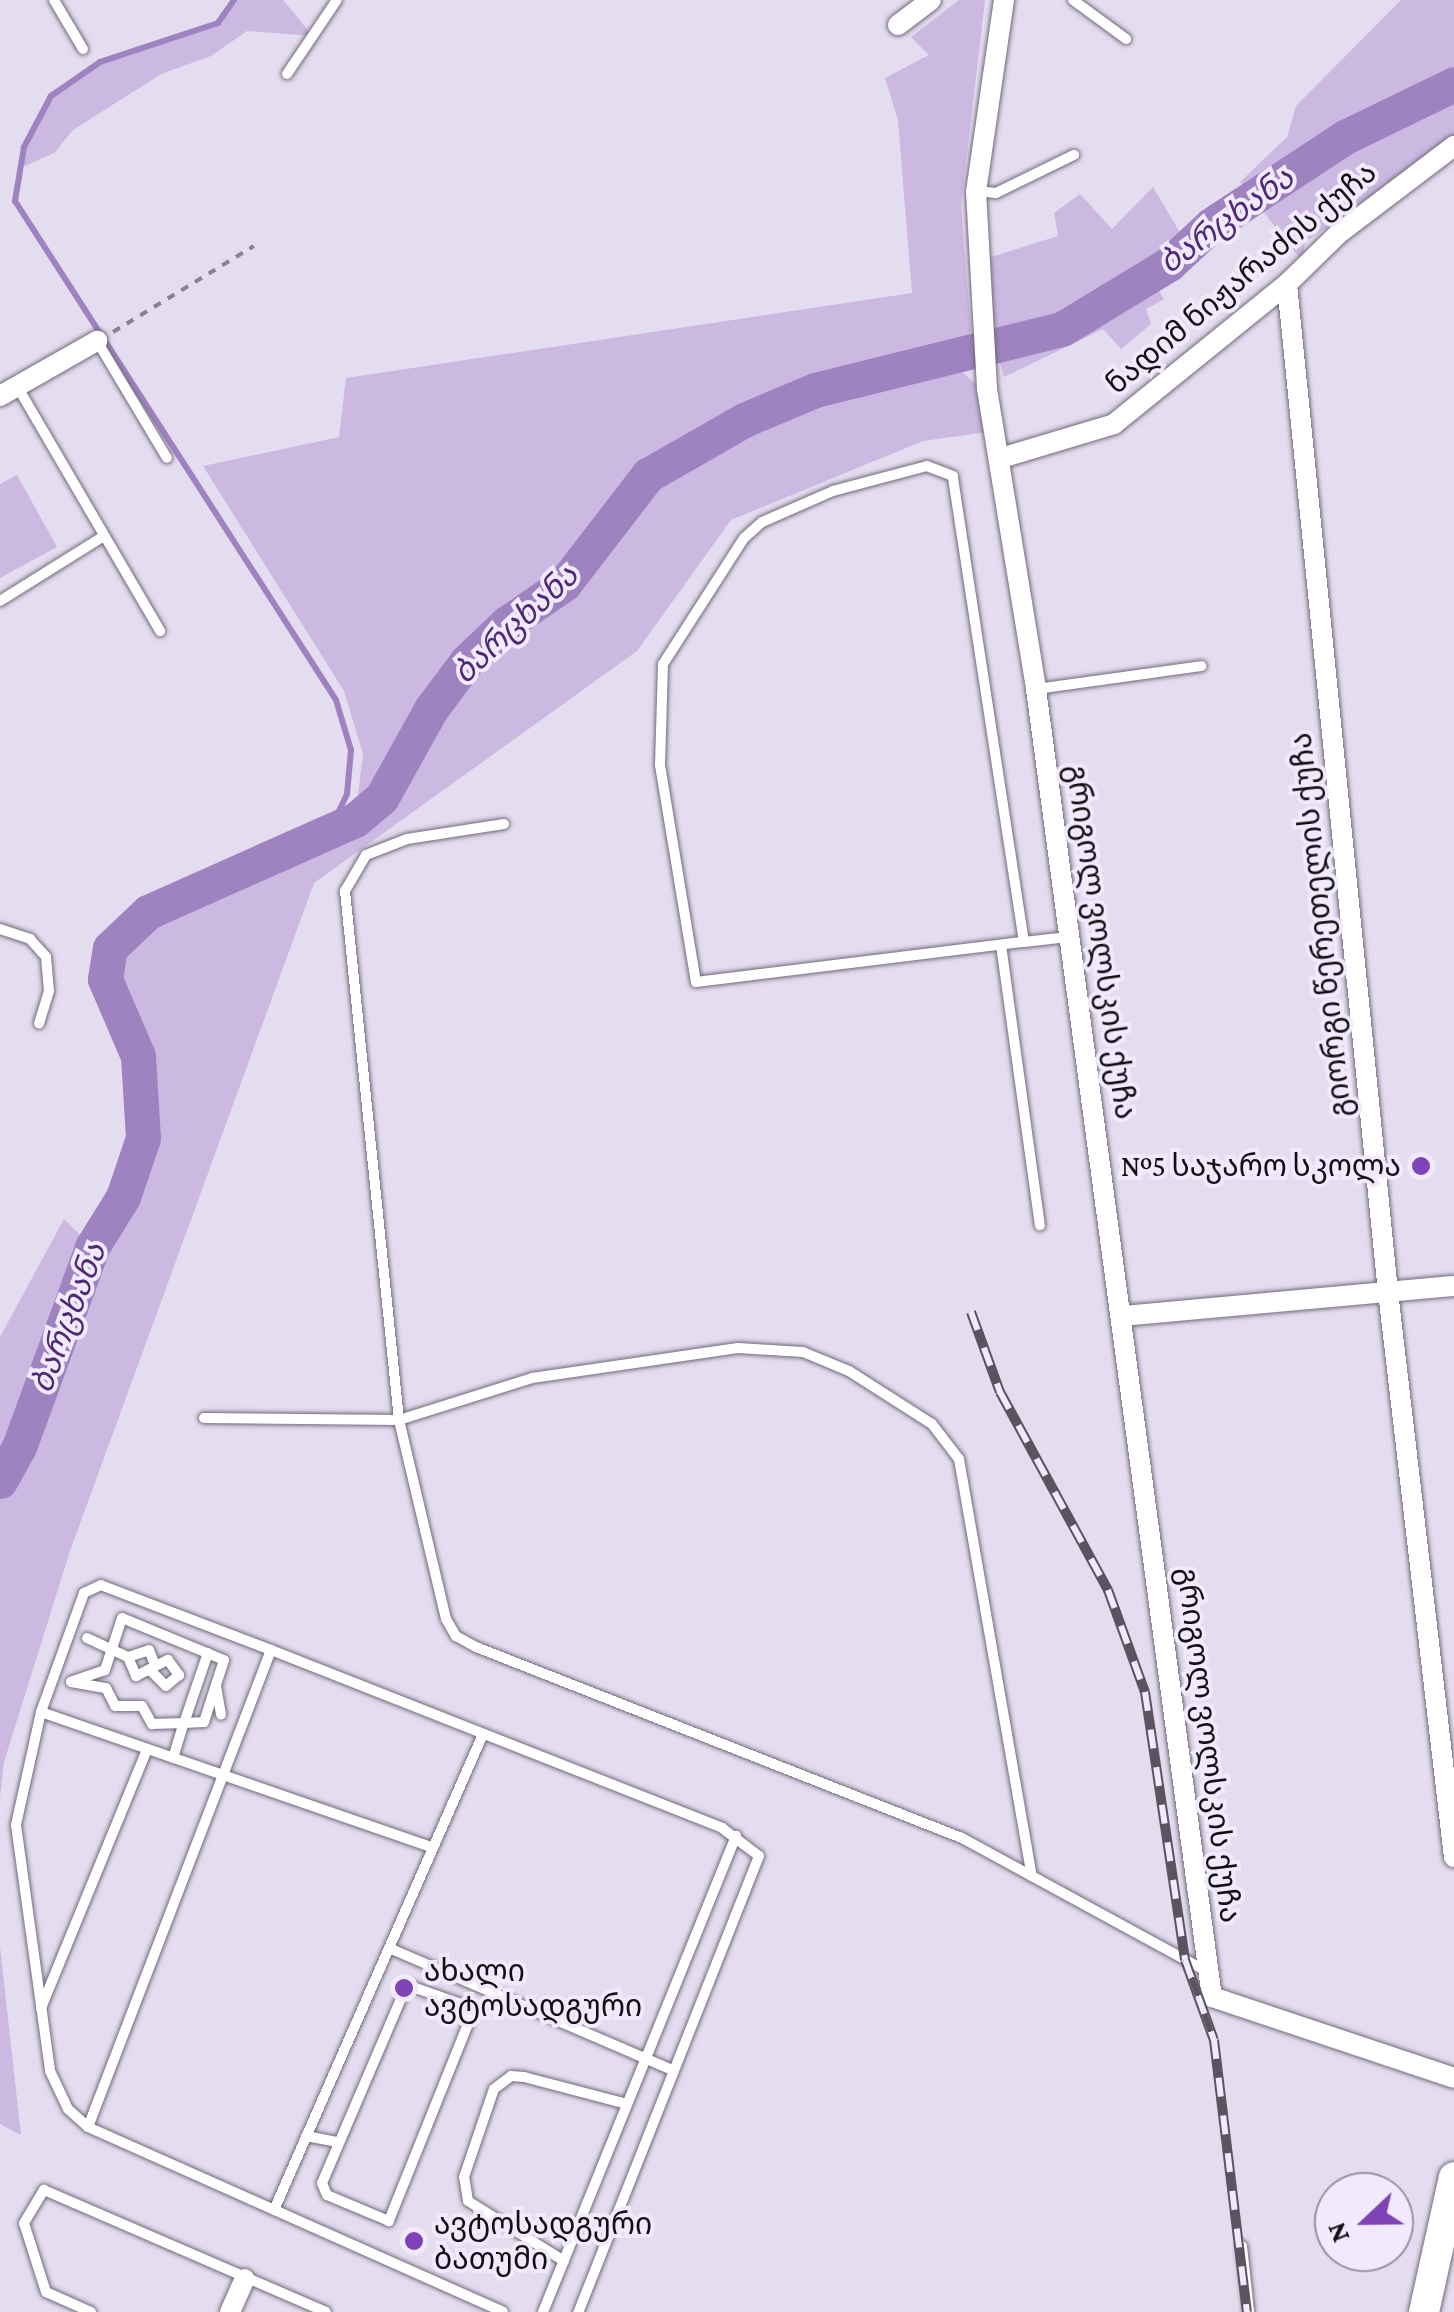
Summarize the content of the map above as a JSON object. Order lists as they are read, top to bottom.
{
  "streets": {
    "street": ["ნადიმ ნიჟარაძის ქუჩა", "გიორგი წერეთელის ქუჩა", "გრიგოლ ვოლსკის ქუჩა"]
  },
  "crossings": [
    ["ნადიმ ნიჟარაძის ქუჩა", "გიორგი წერეთელის ქუჩა"],
    ["ნადიმ ნიჟარაძის ქუჩა", "გრიგოლ ვოლსკის ქუჩა"]
  ],
  "water": ["ბარცხანა"],
  "places": ["№5 საჯარო სკოლა", "ახალი ავტოსადგური", "ავტოსადგური ბათუმი"],
  "north": "left"
}
